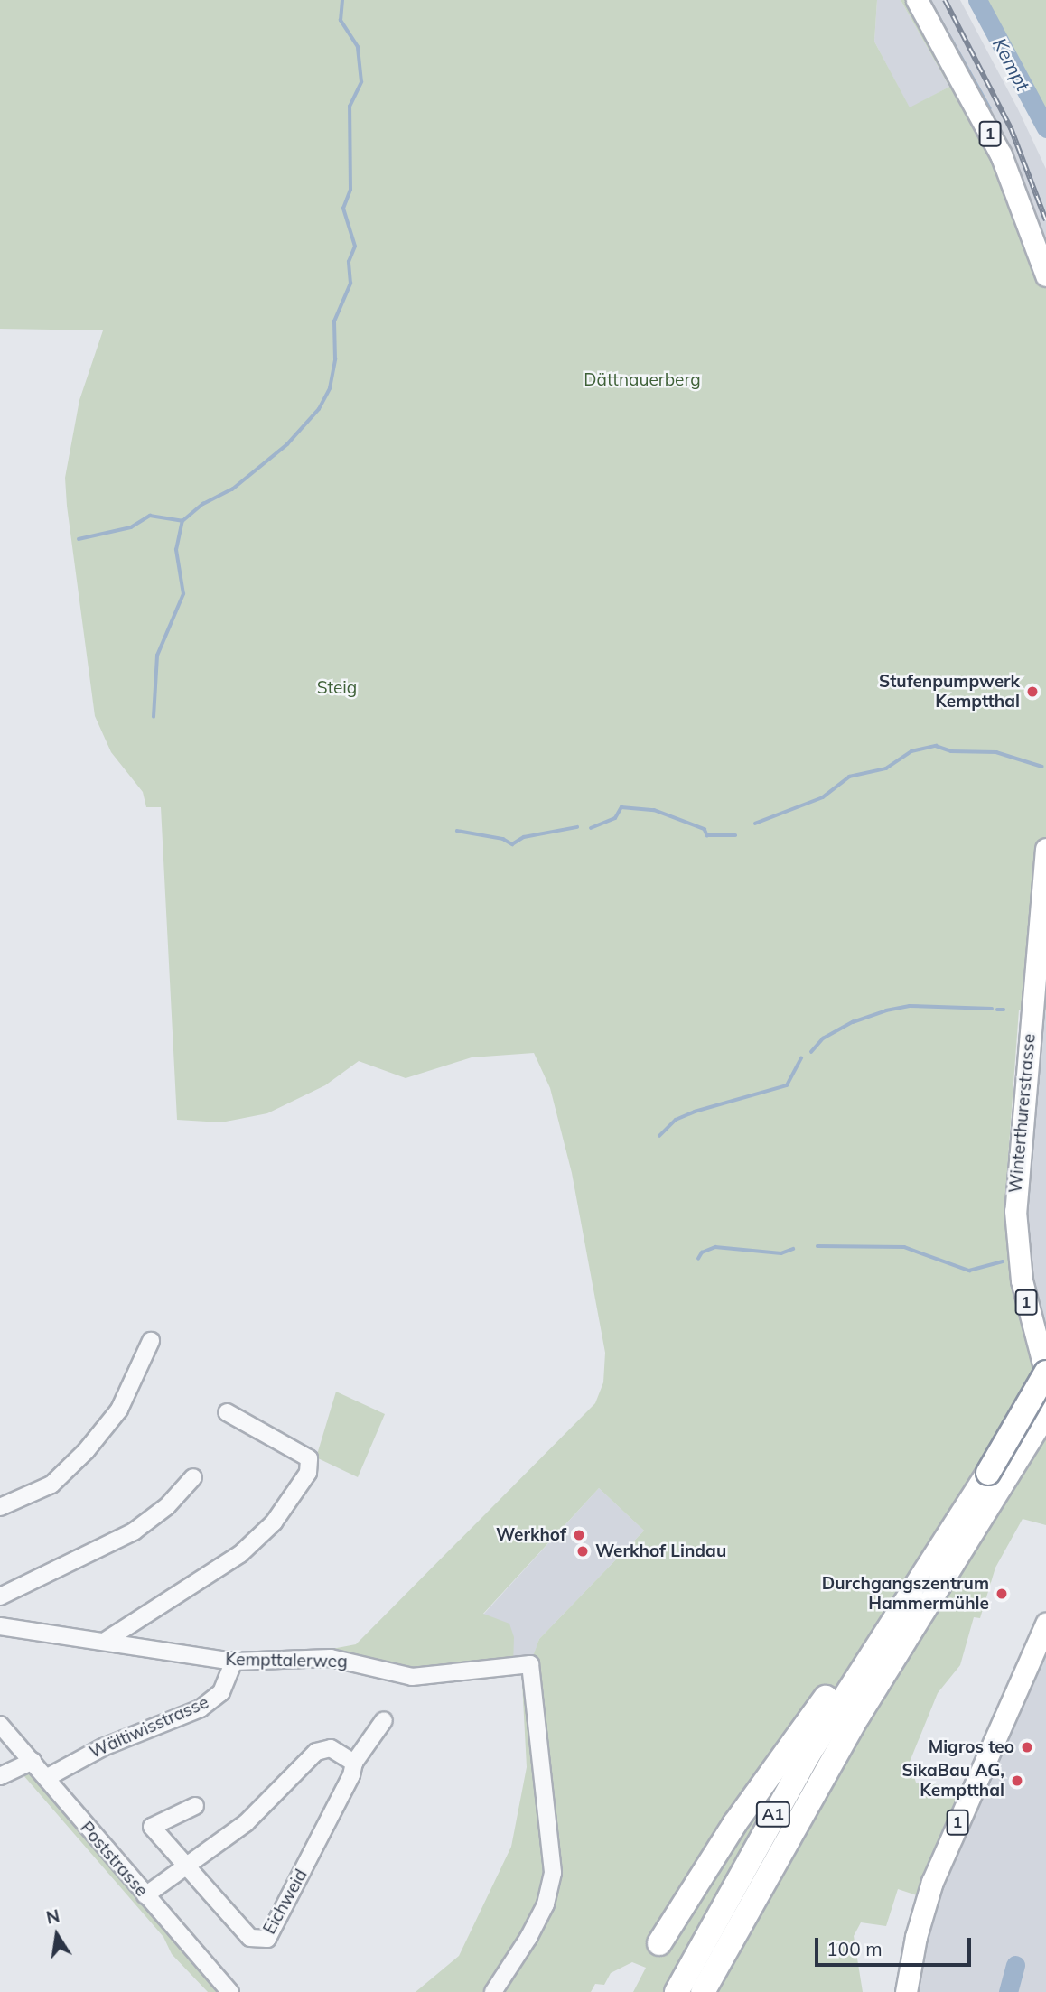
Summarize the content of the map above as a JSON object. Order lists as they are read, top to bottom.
{
  "streets": {
    "highway": ["A1"],
    "main road": ["1", "Winterthurerstrasse"],
    "street": [
      "Kempttalerweg",
      "Wältiwisstrasse",
      "Poststrasse",
      "Eichweid"
    ]
  },
  "crossings": [
    ["Winterthurerstrasse", "A1"],
    ["Kempttalerweg", "Wältiwisstrasse"],
    ["Wältiwisstrasse", "Poststrasse"]
  ],
  "water": ["Kempt"],
  "parks": ["Dättnauerberg", "Steig"],
  "places": [
    "Stufenpumpwerk Kemptthal",
    "Werkhof",
    "Werkhof Lindau",
    "Durchgangszentrum Hammermühle",
    "Migros teo",
    "SikaBau AG, Kemptthal"
  ],
  "scale_bar": "100 m",
  "north": "top"
}
